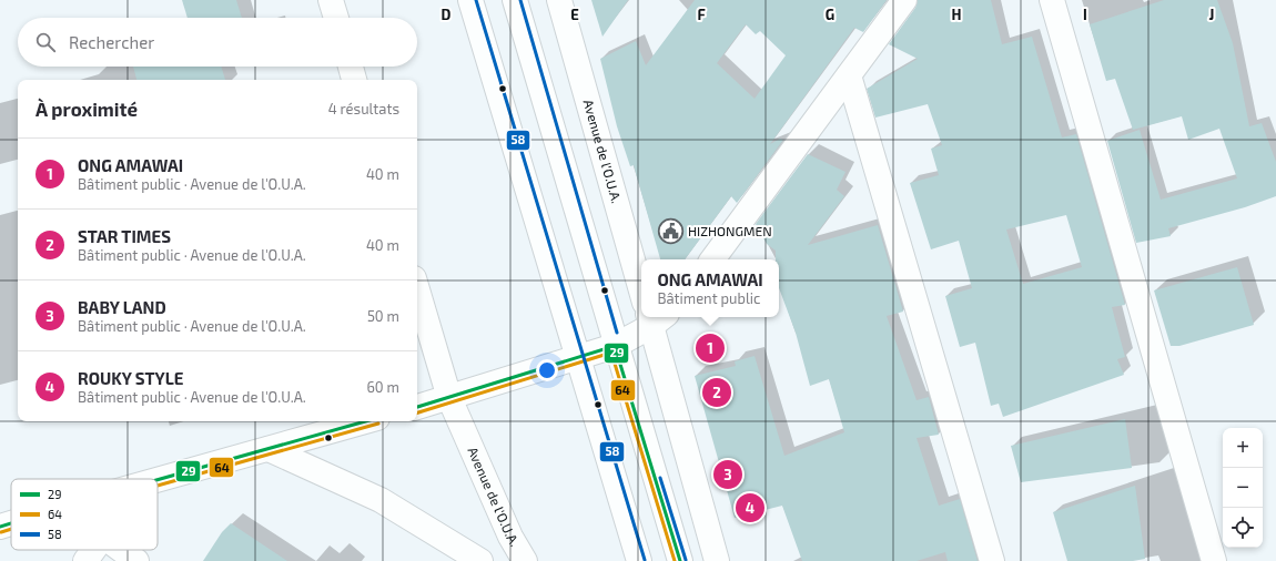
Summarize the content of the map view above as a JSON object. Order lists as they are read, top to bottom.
{
  "streets": {
    "main road": ["Avenue de l'O.U.A."]
  },
  "places": {
    "public building": ["HIZHONGMEN"]
  },
  "lines": ["transit line 58", "transit line 29", "transit line 64"],
  "legend": ["29", "64", "58"],
  "page": {
    "search": "Rechercher",
    "heading": ["À proximité", "4 résultats"],
    "list": [
      {
        "mark": "1",
        "name": "ONG AMAWAI",
        "note": "Bâtiment public · Avenue de l'O.U.A.",
        "value": "40 m"
      },
      {
        "mark": "2",
        "name": "STAR TIMES",
        "note": "Bâtiment public · Avenue de l'O.U.A.",
        "value": "40 m"
      },
      {
        "mark": "3",
        "name": "BABY LAND",
        "note": "Bâtiment public · Avenue de l'O.U.A.",
        "value": "50 m"
      },
      {
        "mark": "4",
        "name": "ROUKY STYLE",
        "note": "Bâtiment public · Avenue de l'O.U.A.",
        "value": "60 m"
      }
    ],
    "popup": ["ONG AMAWAI", "Bâtiment public"],
    "pins": [
      "1",
      "2",
      "3",
      "4"
    ],
    "map_buttons": ["+", "−"]
  },
  "grid": {
    "columns": [
      "D",
      "E",
      "F",
      "G",
      "H",
      "I",
      "J"
    ]
  }
}
